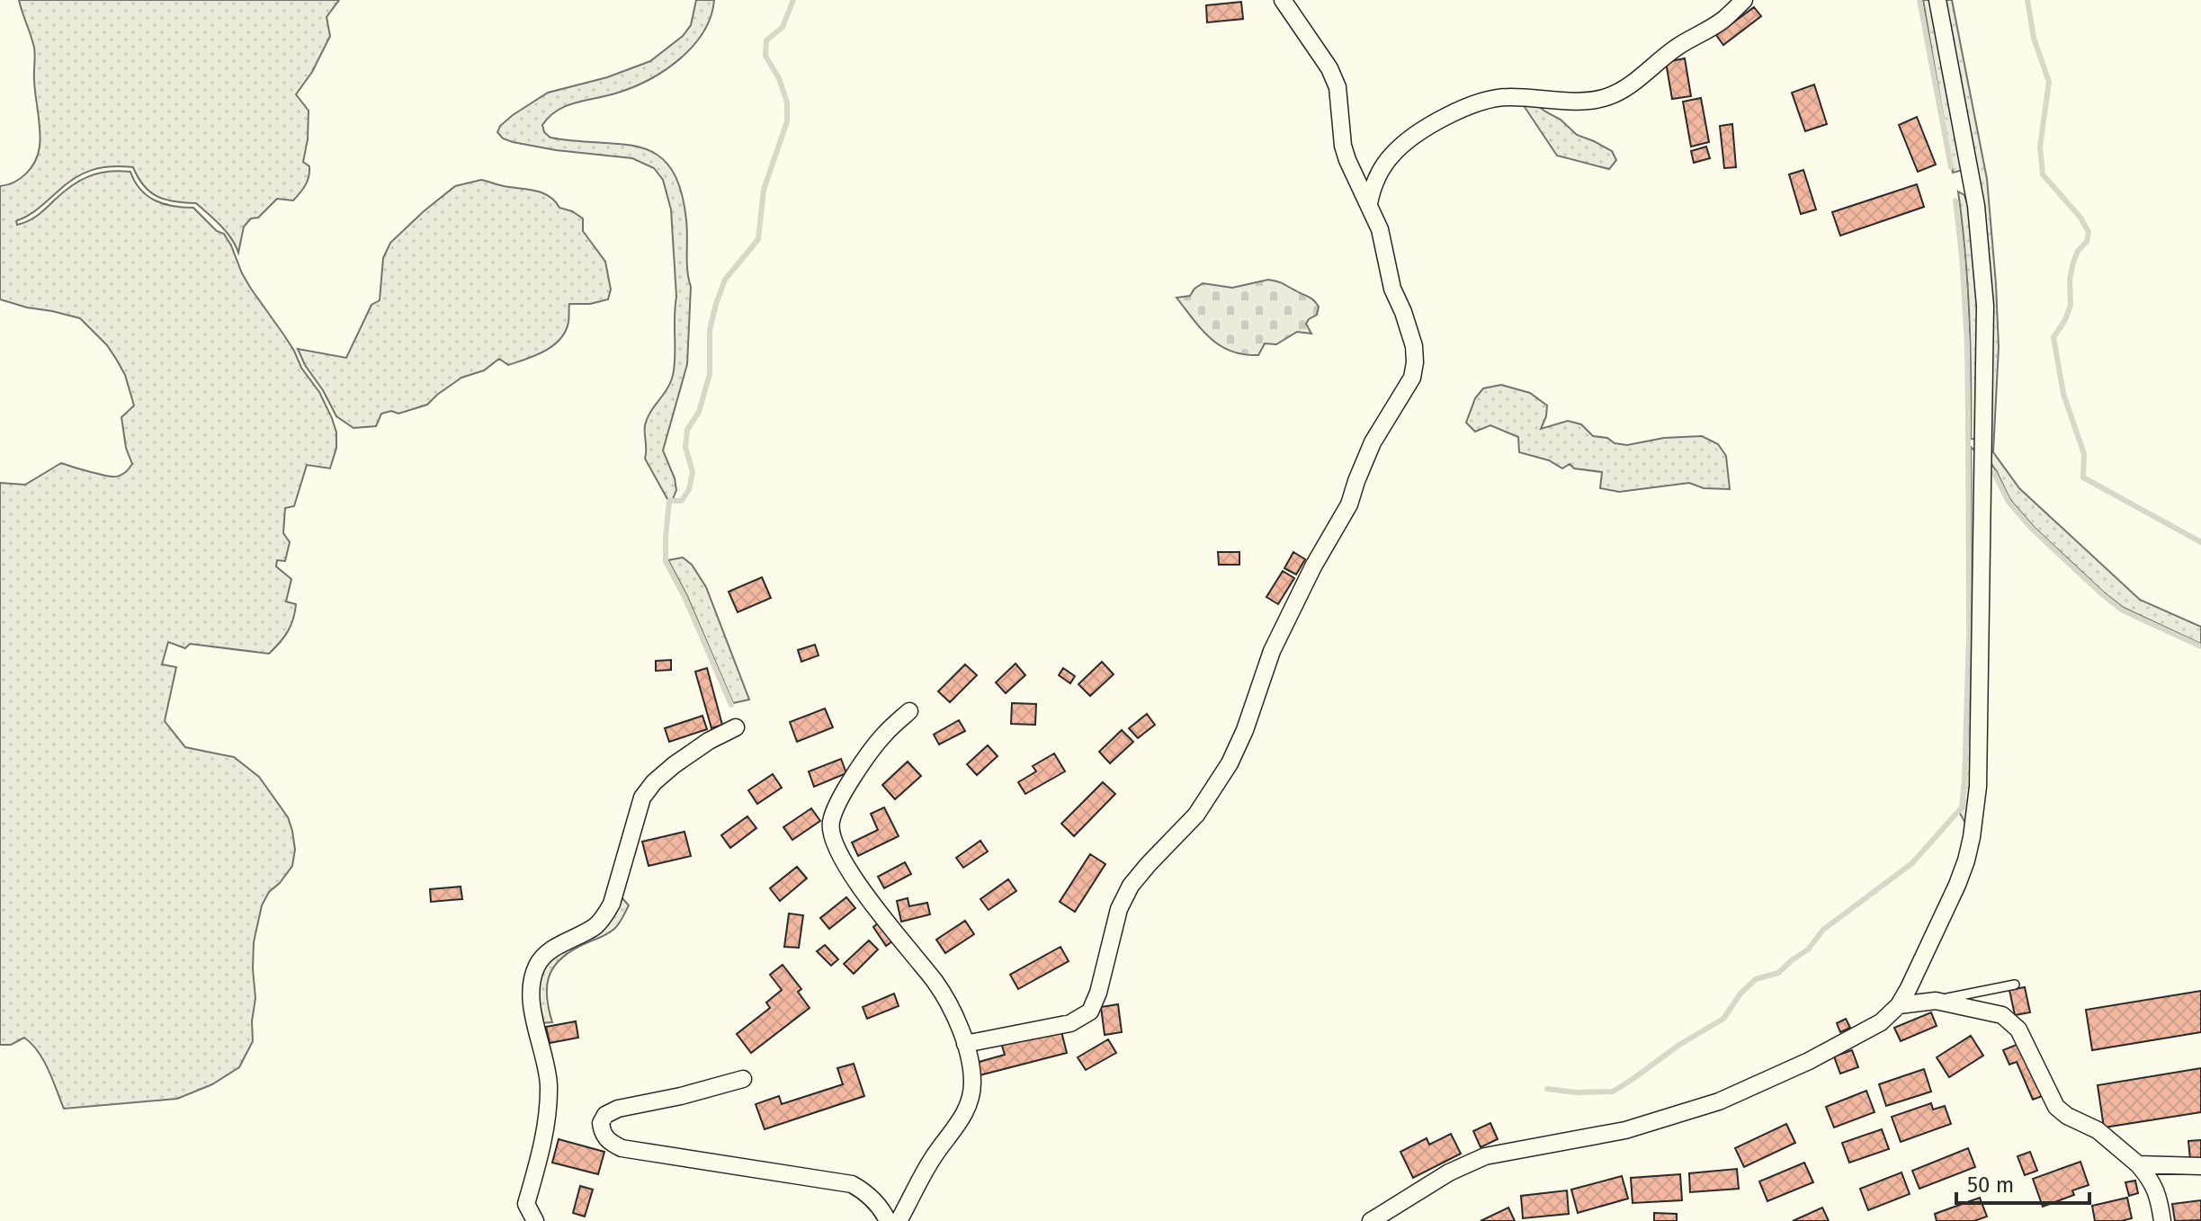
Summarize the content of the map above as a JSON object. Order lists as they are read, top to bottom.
{
  "scale_bar": "50 m"
}
